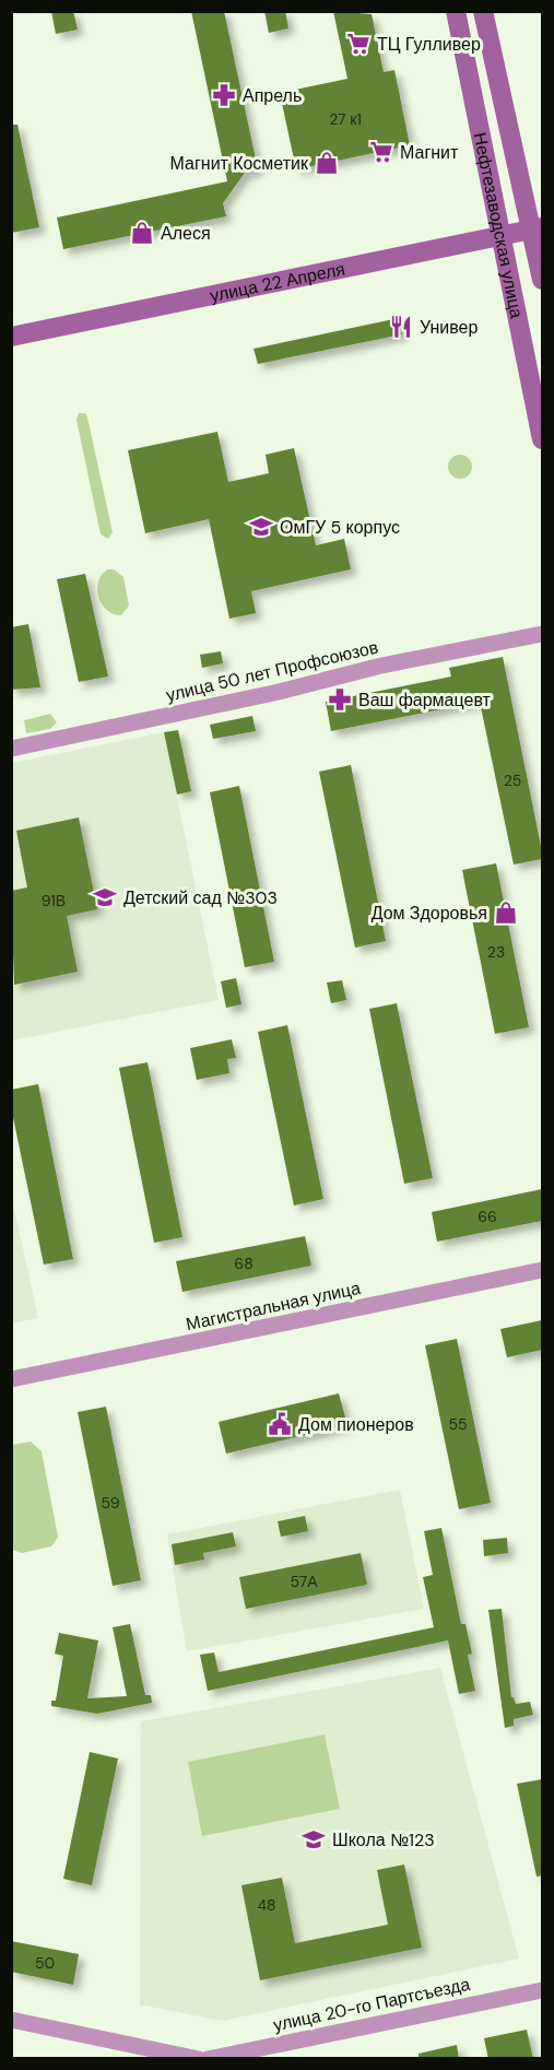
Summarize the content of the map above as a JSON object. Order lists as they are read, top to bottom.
{
  "streets": {
    "main road": ["Нефтезаводская улица", "улица 22 Апреля"],
    "street": ["улица 50 лет Профсоюзов", "Магистральная улица", "улица 20-го Партсъезда"]
  },
  "crossings": [
    ["Нефтезаводская улица", "улица 22 Апреля"]
  ],
  "places": {
    "supermarket": ["ТЦ Гулливер", "Магнит"],
    "pharmacy": ["Апрель", "Ваш фармацевт"],
    "shop": ["Магнит Косметик", "Алеся", "Дом Здоровья"],
    "restaurant": ["Универ"],
    "school or university": ["ОмГУ 5 корпус", "Детский сад №303", "Школа №123"],
    "public building": ["Дом пионеров"]
  },
  "house_numbers": [
    "27 к1",
    "25",
    "91В",
    "23",
    "66",
    "68",
    "55",
    "59",
    "57А",
    "48",
    "50"
  ]
}
